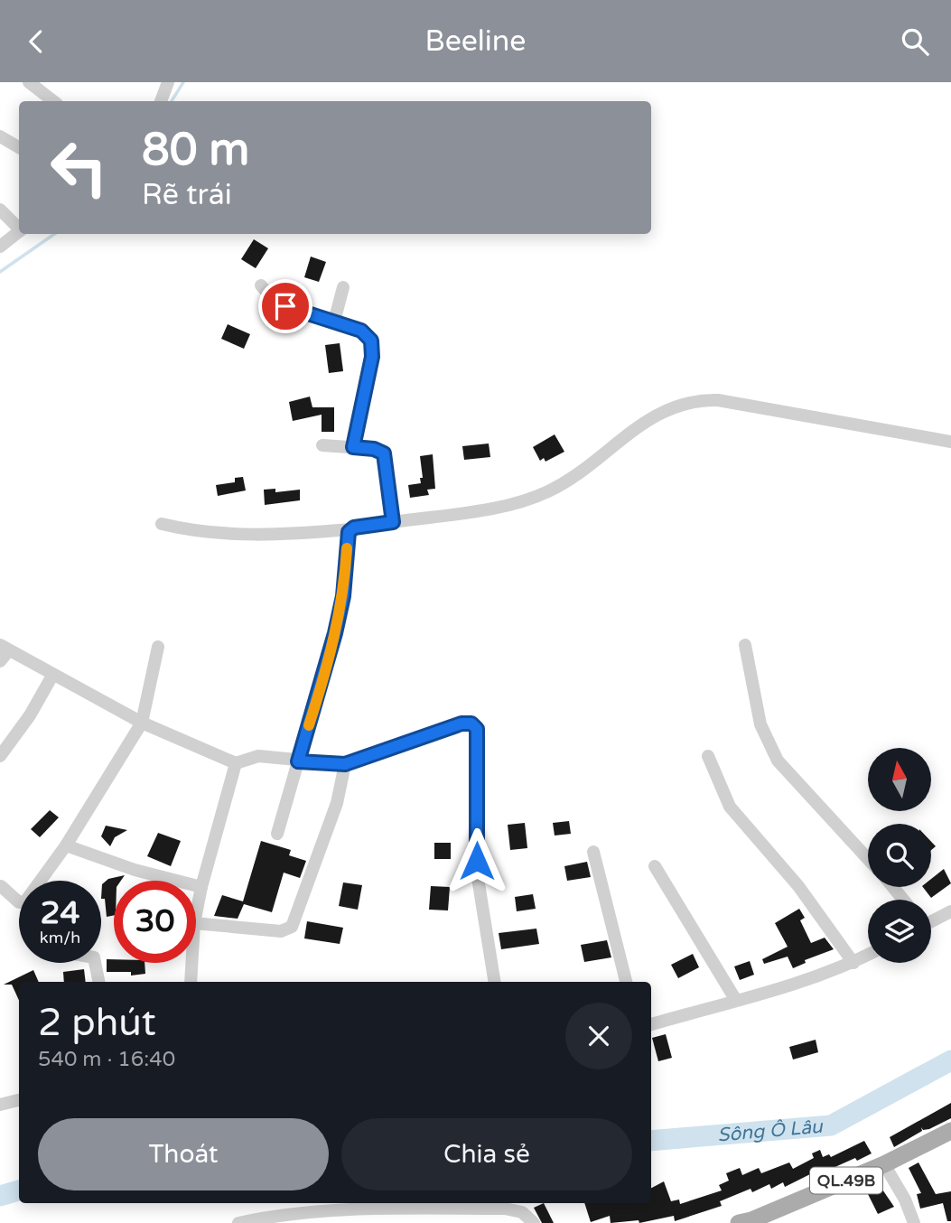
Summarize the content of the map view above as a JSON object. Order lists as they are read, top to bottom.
{
  "streets": {
    "main road": ["QL.49B"]
  },
  "water": ["Sông Ô Lâu"],
  "north": "top",
  "page": {
    "header": "Beeline",
    "turn": ["80 m", "Rẽ trái"],
    "speed": "24 km/h",
    "limit": "30",
    "heading": ["2 phút", "540 m · 16:40"],
    "buttons": ["Thoát", "Chia sẻ"]
  }
}
